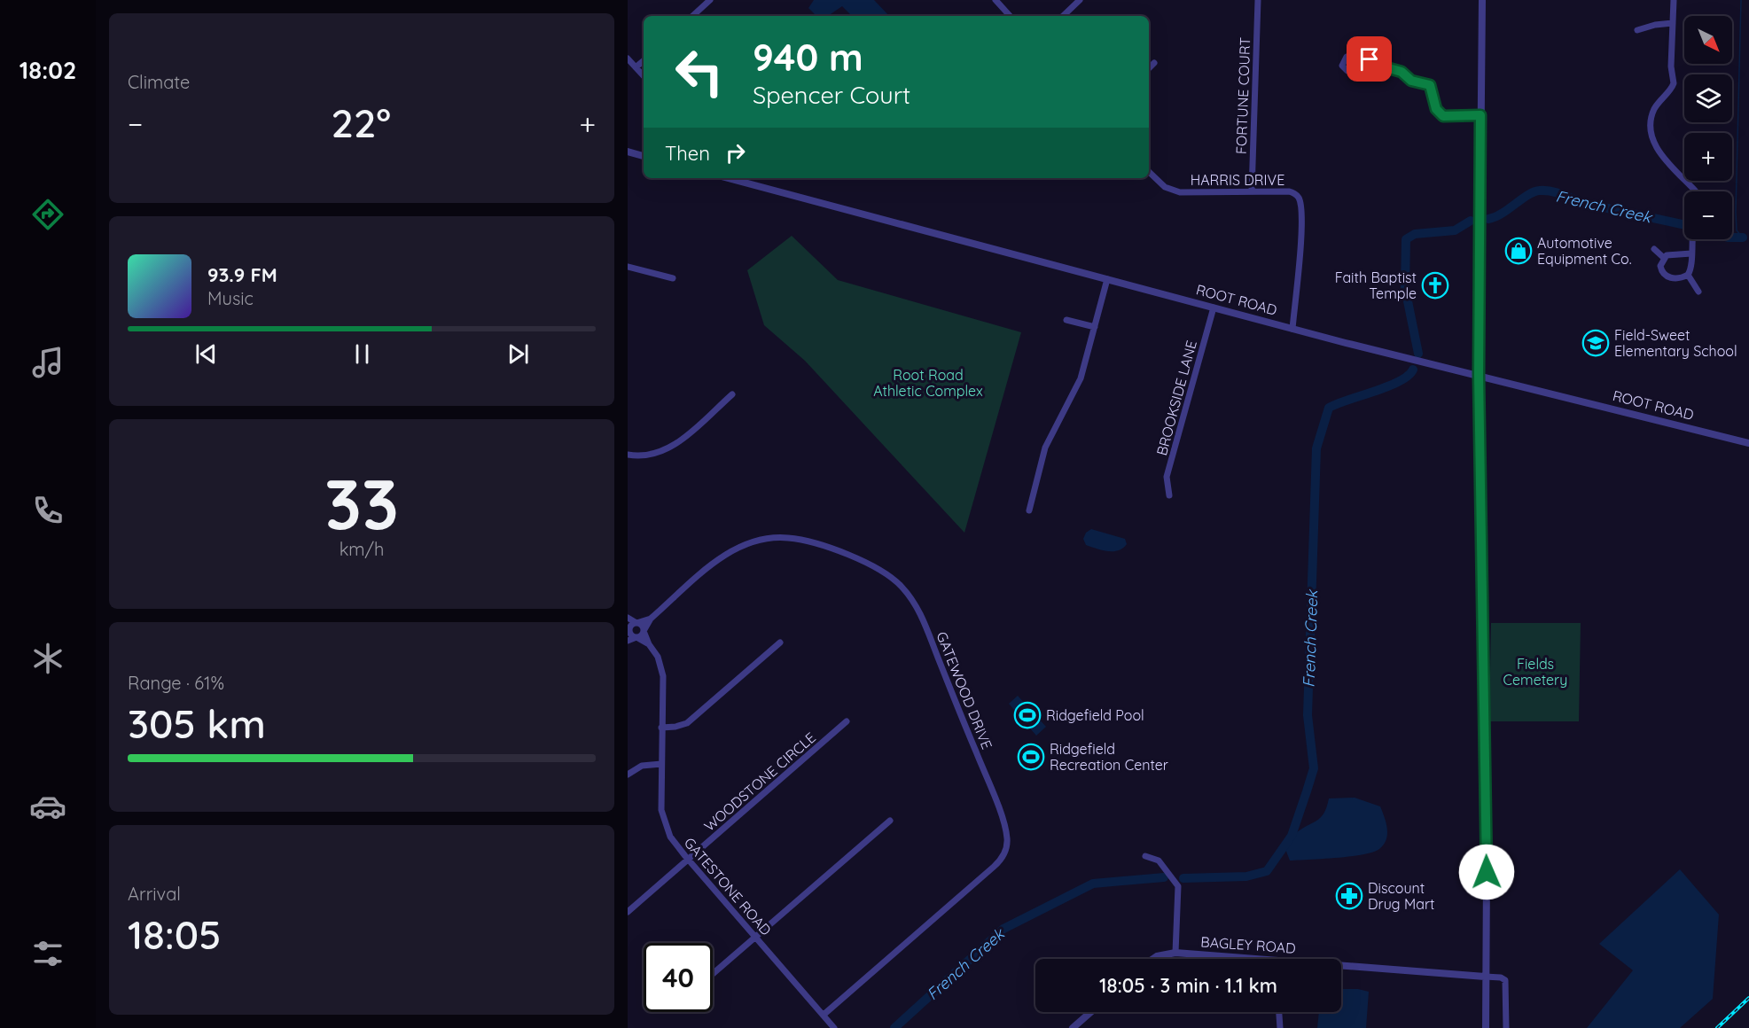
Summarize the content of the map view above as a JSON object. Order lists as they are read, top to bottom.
{
  "streets": {
    "street": [
      "FORTUNE COURT",
      "HARRIS DRIVE",
      "ROOT ROAD",
      "BROOKSIDE LANE",
      "GATEWOOD DRIVE",
      "WOODSTONE CIRCLE",
      "GATESTONE ROAD",
      "BAGLEY ROAD"
    ]
  },
  "crossings": [
    ["FORTUNE COURT", "HARRIS DRIVE"],
    ["HARRIS DRIVE", "ROOT ROAD"],
    ["ROOT ROAD", "BROOKSIDE LANE"],
    ["GATEWOOD DRIVE", "GATESTONE ROAD"],
    ["WOODSTONE CIRCLE", "GATESTONE ROAD"]
  ],
  "water": ["French Creek"],
  "parks": ["Root Road Athletic Complex", "Fields Cemetery"],
  "places": {
    "shop": ["Automotive Equipment Co."],
    "church": ["Faith Baptist Temple"],
    "school or university": ["Field-Sweet Elementary School"],
    "sports": ["Ridgefield Pool", "Ridgefield Recreation Center"],
    "pharmacy": ["Discount Drug Mart"]
  },
  "north": "bottom right",
  "page": {
    "tabs": "18:02",
    "tile": [
      "Climate",
      ["33", "km/h"],
      ["Range · 61%", "305 km"],
      ["Arrival", "18:05"]
    ],
    "map_buttons": ["+", "−"],
    "turn": ["940 m", "Spencer Court"],
    "heat": ["−", "22°", "+"],
    "then": "Then",
    "song": ["93.9 FM", "Music"],
    "limit": "40",
    "trip": "18:05 · 3 min · 1.1 km"
  }
}
